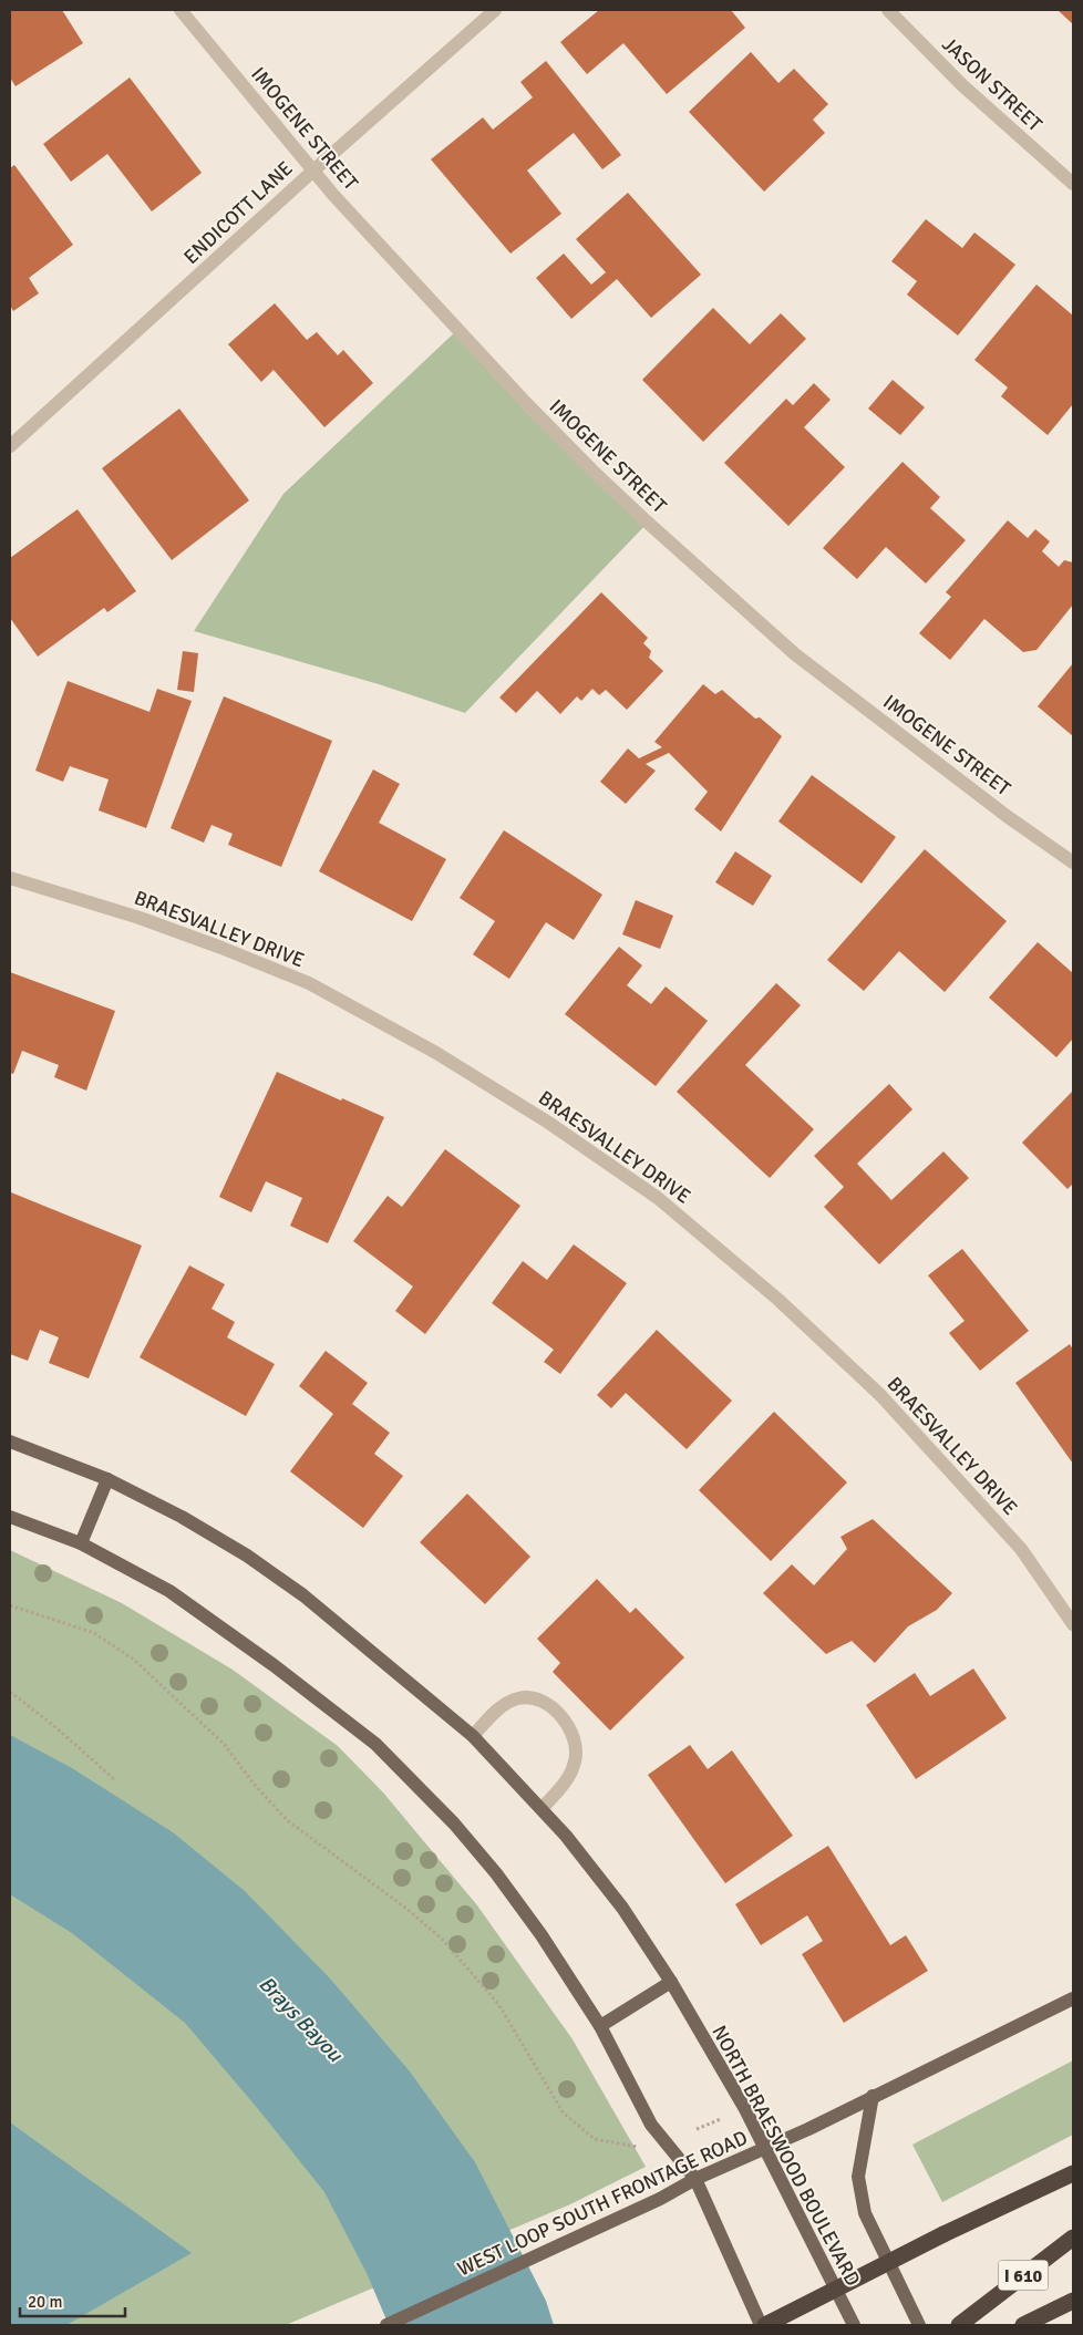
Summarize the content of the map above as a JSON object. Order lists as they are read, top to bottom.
{
  "streets": {
    "highway": ["I 610"],
    "main road": ["NORTH BRAESWOOD BOULEVARD", "WEST LOOP SOUTH FRONTAGE ROAD"],
    "street": [
      "JASON STREET",
      "IMOGENE STREET",
      "ENDICOTT LANE",
      "BRAESVALLEY DRIVE"
    ]
  },
  "crossings": [
    ["IMOGENE STREET", "ENDICOTT LANE"],
    ["NORTH BRAESWOOD BOULEVARD", "WEST LOOP SOUTH FRONTAGE ROAD"]
  ],
  "water": ["Brays Bayou"],
  "scale_bar": "20 m"
}
